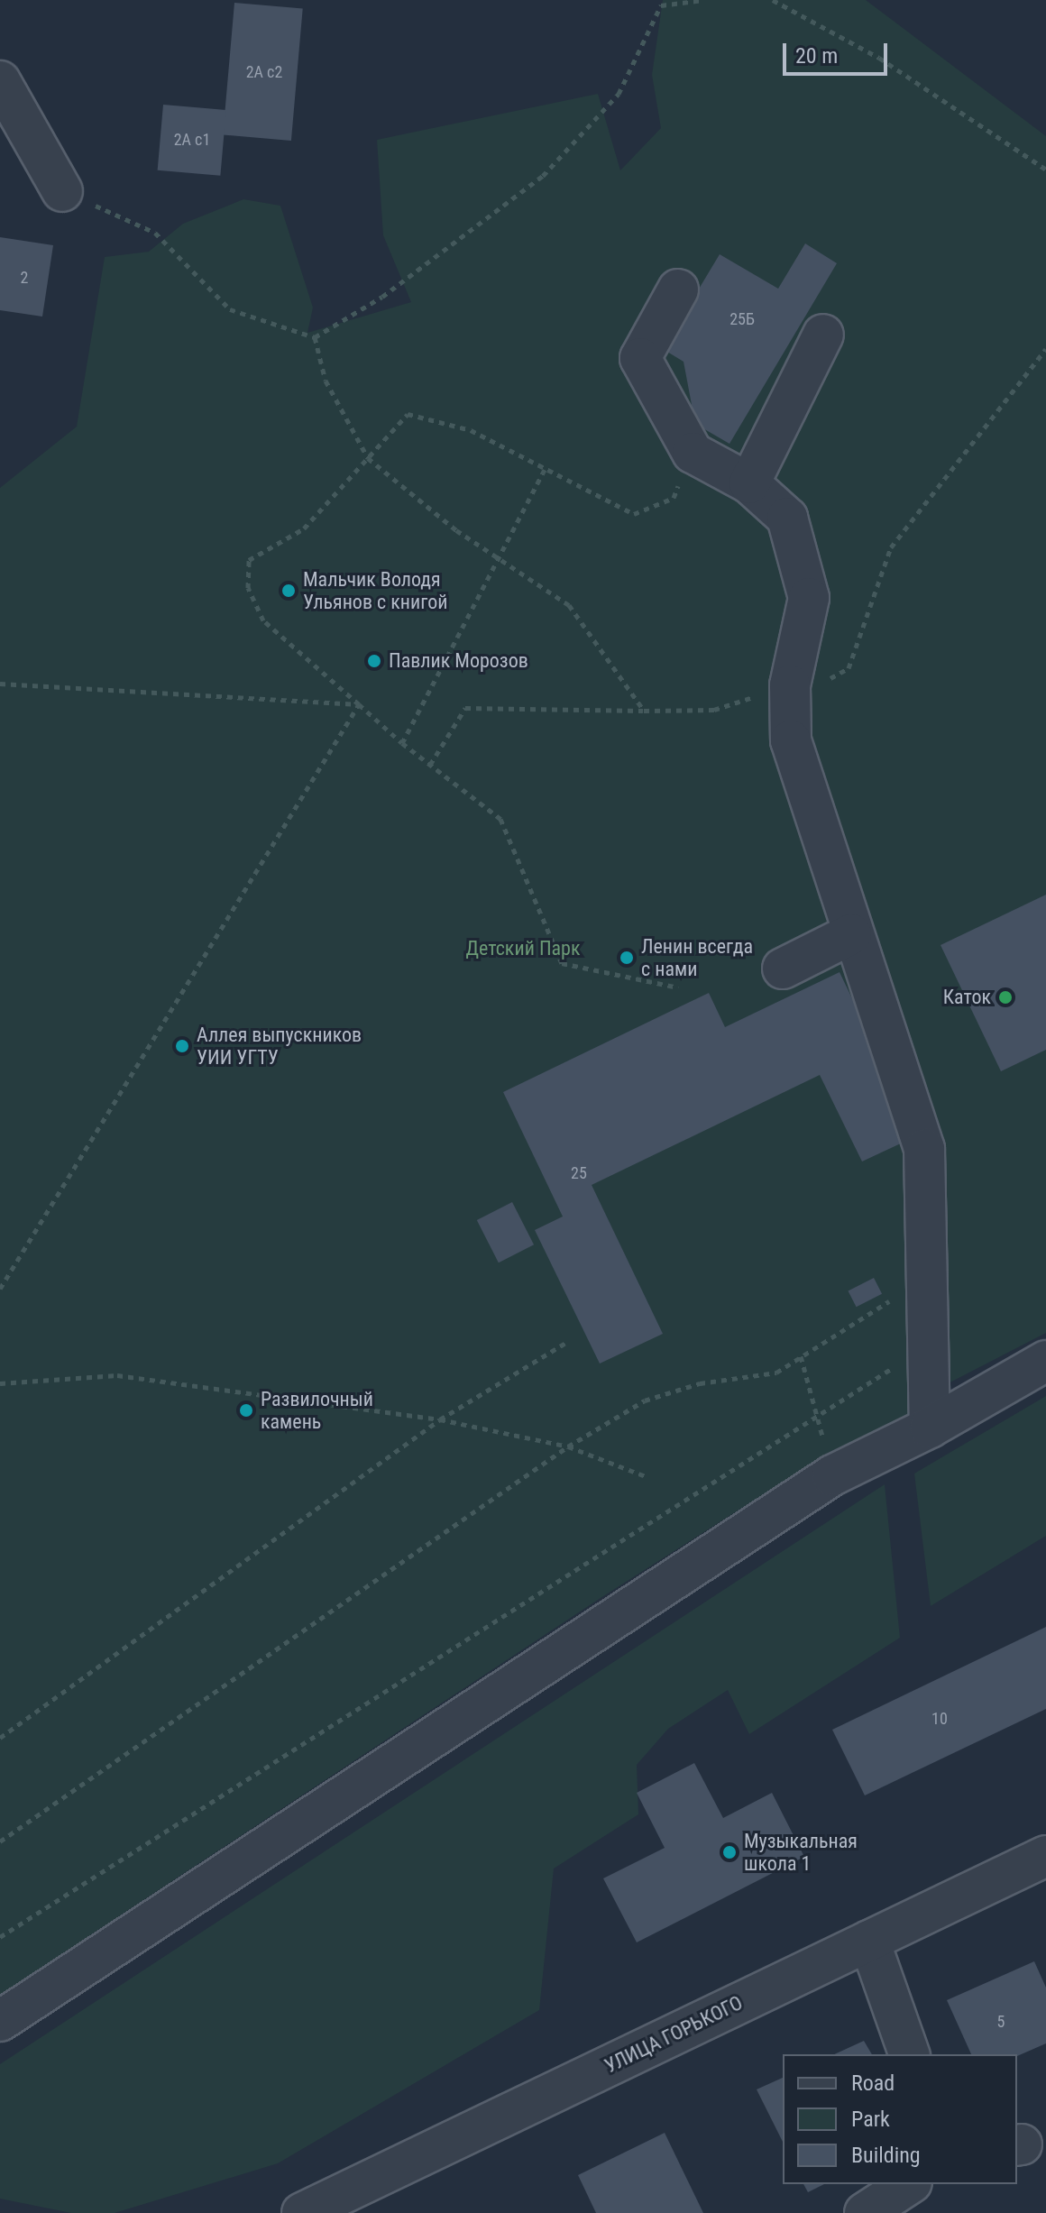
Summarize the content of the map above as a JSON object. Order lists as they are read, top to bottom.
{
  "streets": {
    "street": ["УЛИЦА ГОРЬКОГО"]
  },
  "parks": ["Детский Парк"],
  "places": [
    "Мальчик Володя Ульянов с книгой",
    "Павлик Морозов",
    "Ленин всегда с нами",
    "Каток",
    "Аллея выпускников УИИ УГТУ",
    "Развилочный камень",
    "Музыкальная школа 1"
  ],
  "house_numbers": [
    "2А с2",
    "2А с1",
    "2",
    "25Б",
    "25",
    "10",
    "5"
  ],
  "legend": ["Road", "Park", "Building"],
  "scale_bar": "20 m"
}
